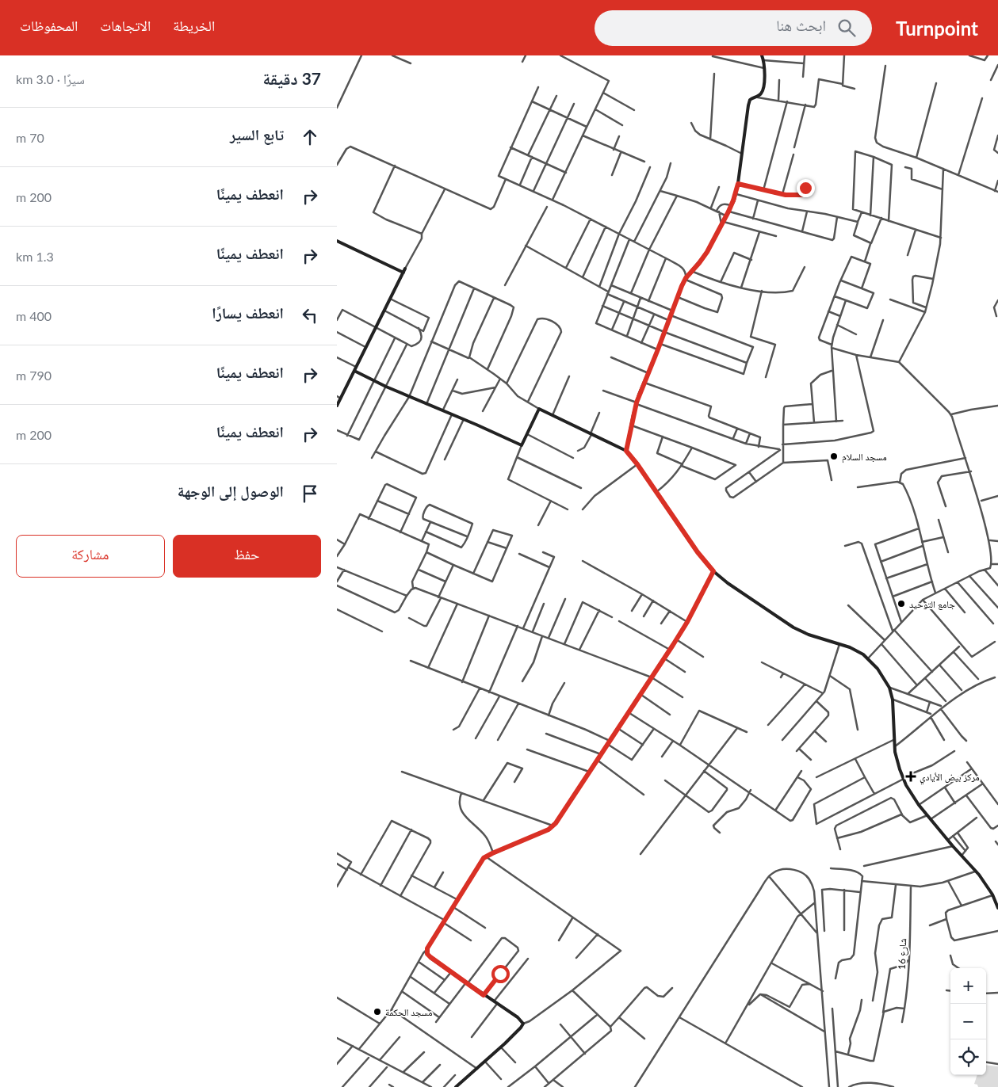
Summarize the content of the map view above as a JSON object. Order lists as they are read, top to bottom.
{
  "streets": {
    "street": ["شارع 16"]
  },
  "places": {
    "other": ["مسجد السلام", "جامع التوحيد", "مسجد الحكمة"],
    "health": ["مركز بيض الأيادي"]
  },
  "page": {
    "header": "Turnpoint",
    "search": "ابحث هنا",
    "nav": ["الخريطة", "الاتجاهات", "المحفوظات"],
    "heading": ["37 دقيقة", "سيرًا · 3.0 km"],
    "list": [
      ["تابع السير", "70 m"],
      ["انعطف يمينًا", "200 m"],
      ["انعطف يمينًا", "1.3 km"],
      ["انعطف يسارًا", "400 m"],
      ["انعطف يمينًا", "790 m"],
      ["انعطف يمينًا", "200 m"],
      "الوصول إلى الوجهة"
    ],
    "buttons": ["حفظ", "مشاركة"],
    "map_buttons": ["+", "−"]
  }
}
